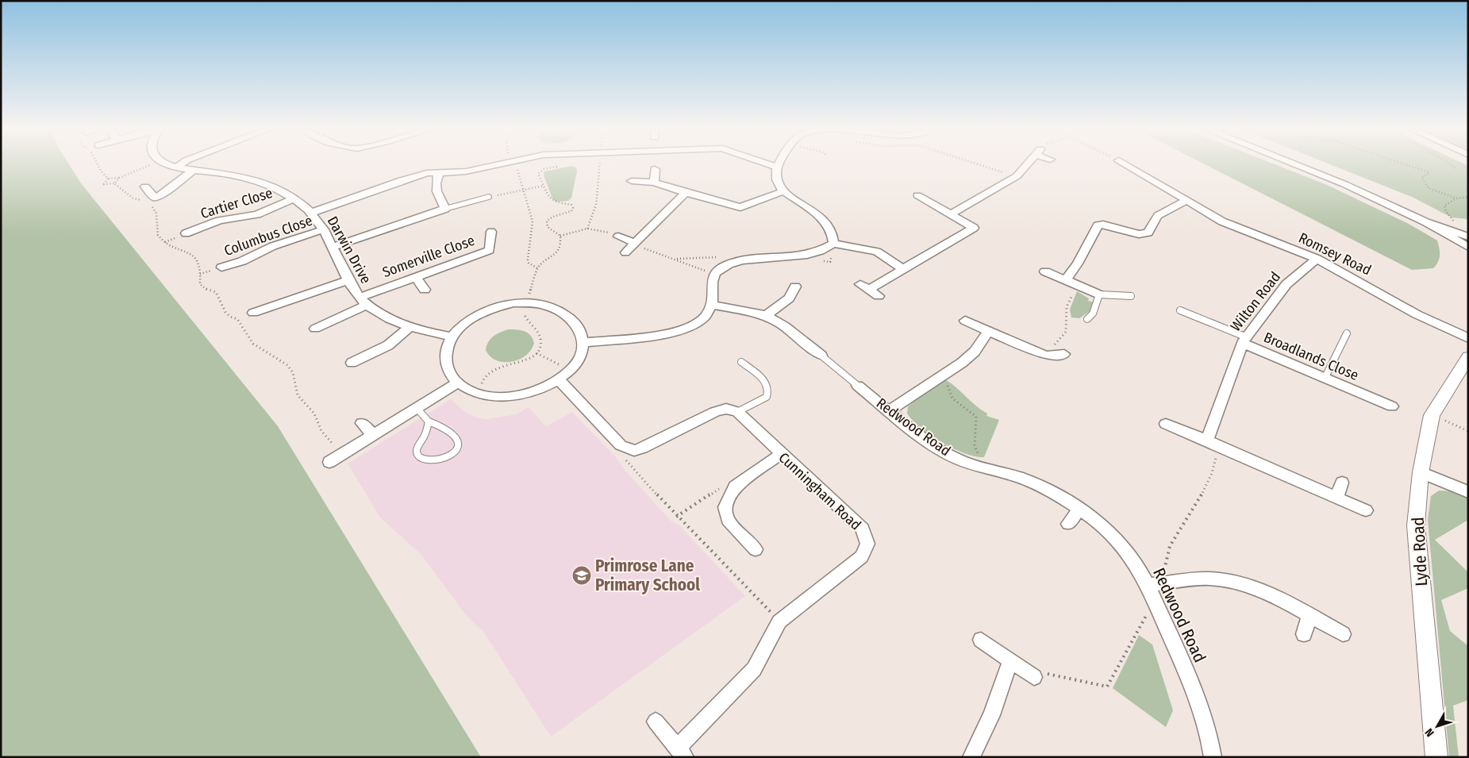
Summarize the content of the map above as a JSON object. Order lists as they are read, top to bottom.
{
  "streets": {
    "street": [
      "Cartier Close",
      "Columbus Close",
      "Darwin Drive",
      "Romsey Road",
      "Somerville Close",
      "Wilton Road",
      "Broadlands Close",
      "Redwood Road",
      "Cunningham Road",
      "Lyde Road"
    ]
  },
  "crossings": [
    ["Cartier Close", "Darwin Drive"],
    ["Columbus Close", "Darwin Drive"],
    ["Darwin Drive", "Somerville Close"],
    ["Romsey Road", "Wilton Road"],
    ["Wilton Road", "Broadlands Close"]
  ],
  "places": {
    "school or university": ["Primrose Lane Primary School"]
  },
  "north": "bottom left"
}
